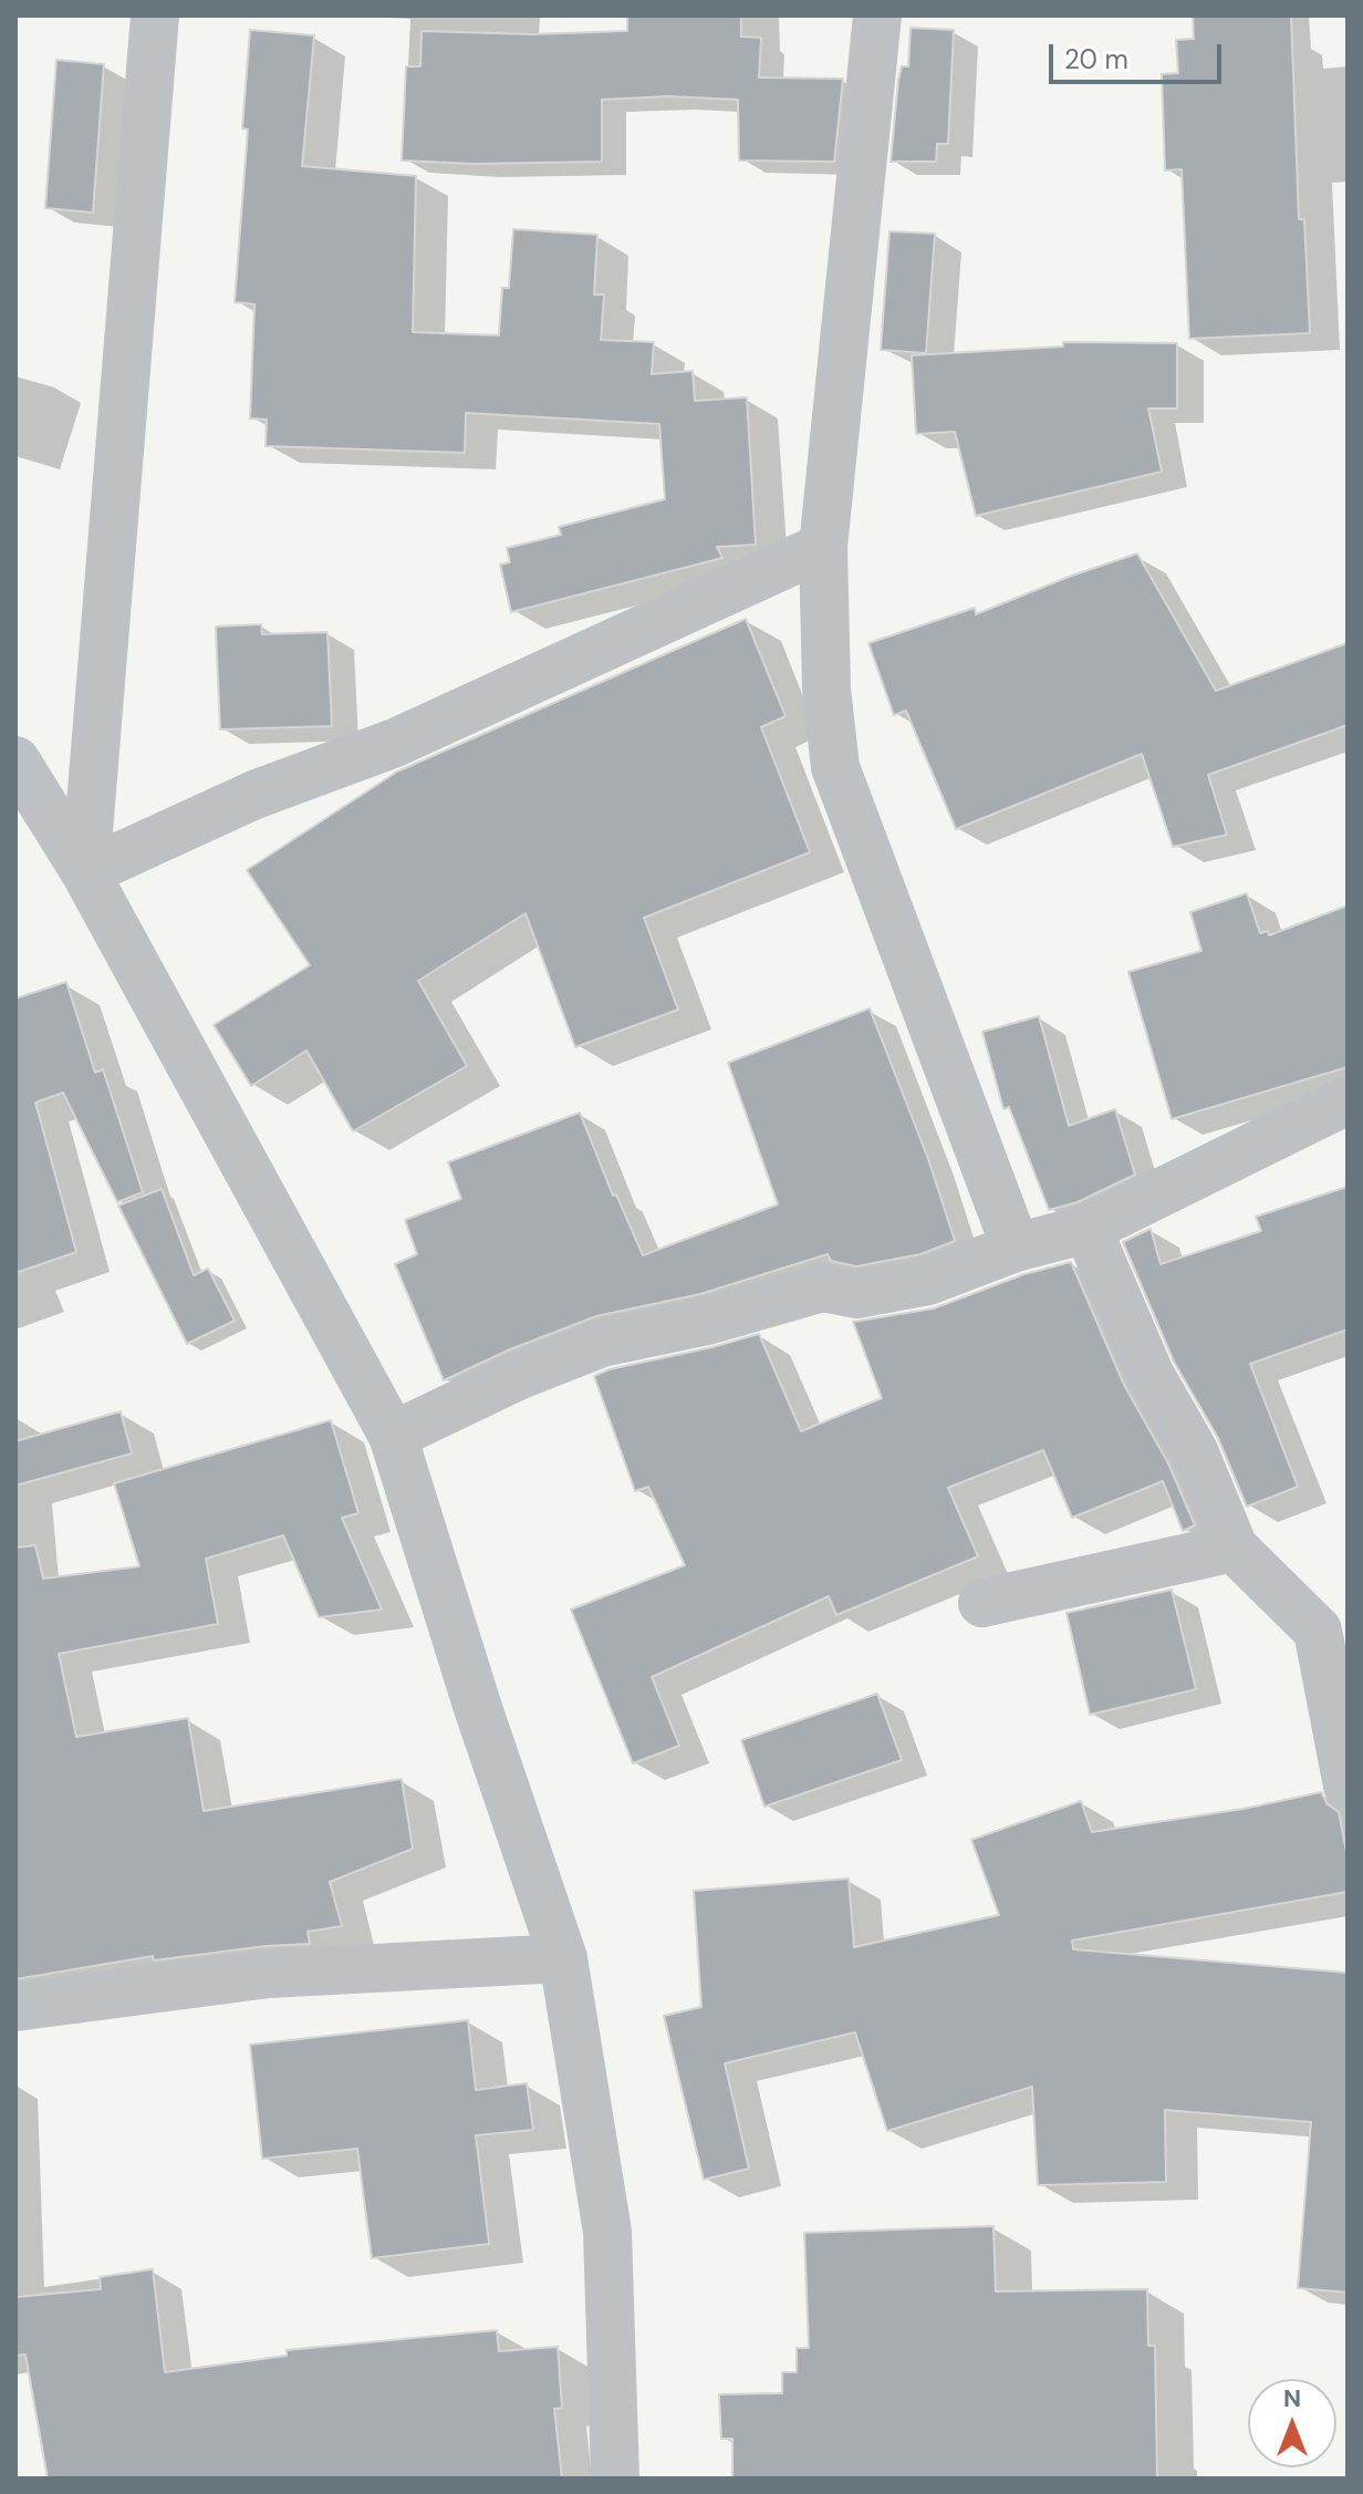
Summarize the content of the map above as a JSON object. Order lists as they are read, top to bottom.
{
  "scale_bar": "20 m",
  "north": "top"
}
